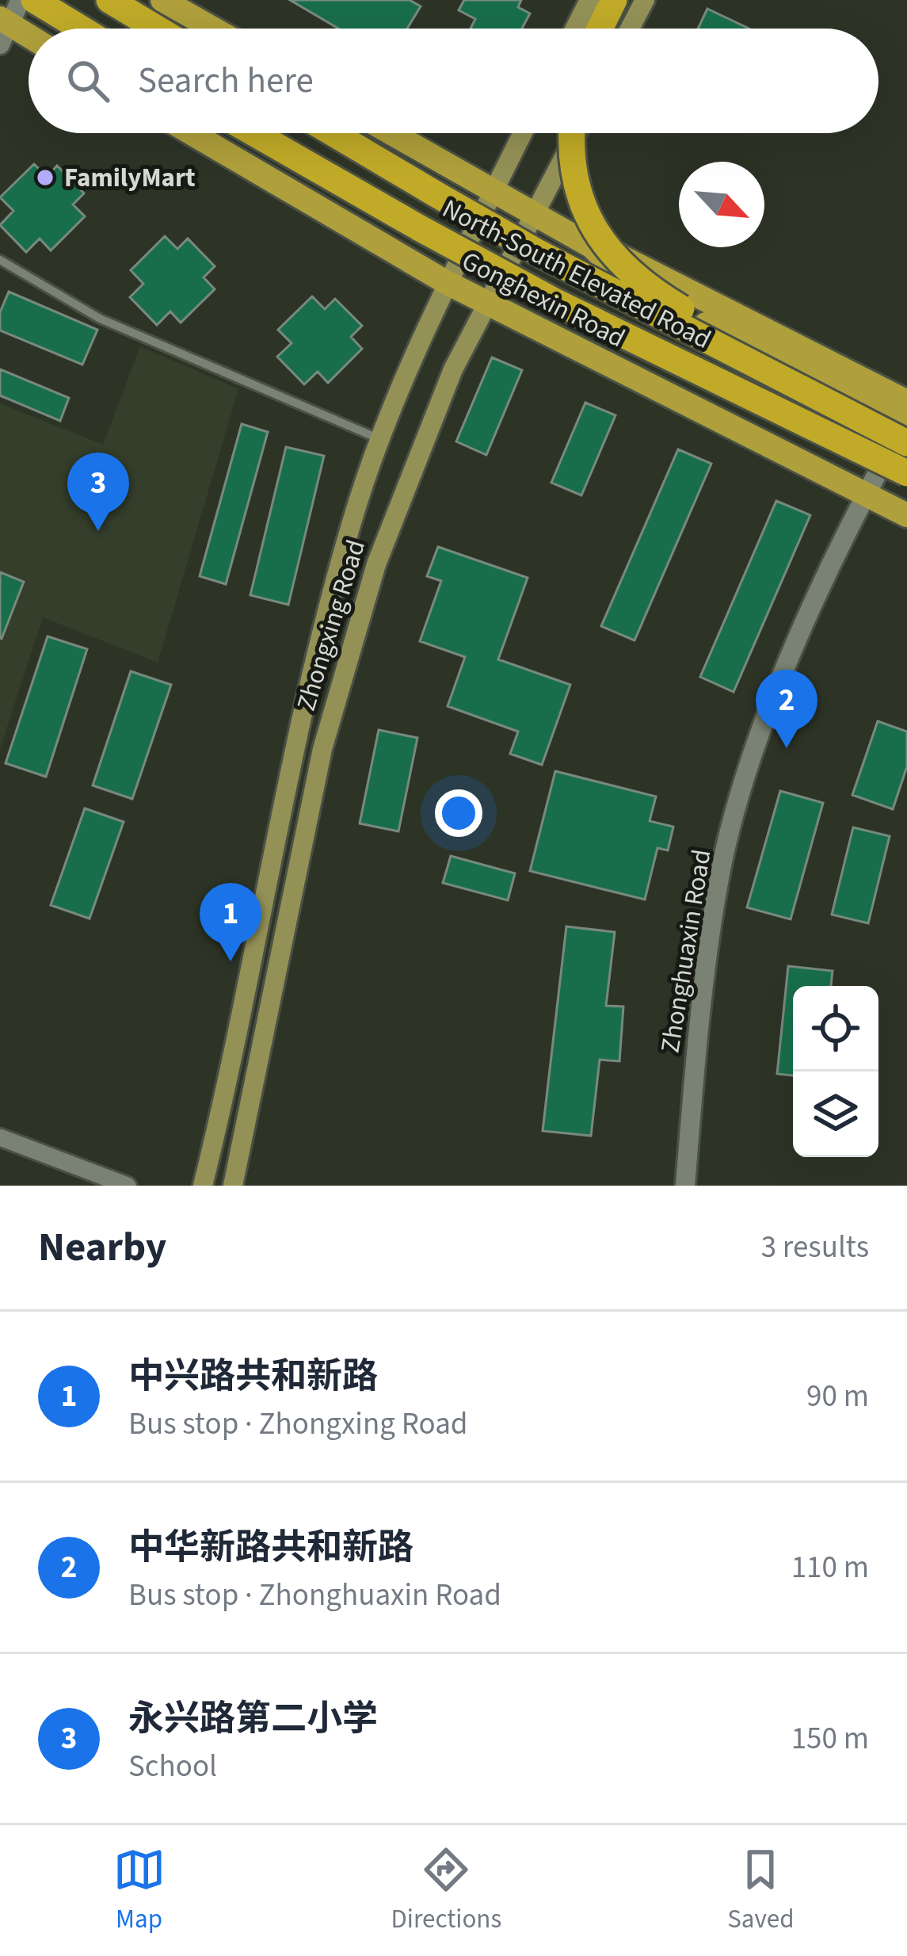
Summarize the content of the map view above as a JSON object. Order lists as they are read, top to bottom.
{
  "streets": {
    "highway": ["North-South Elevated Road"],
    "main road": ["Gonghexin Road", "Zhongxing Road"],
    "street": ["Zhonghuaxin Road"]
  },
  "crossings": [
    ["North-South Elevated Road", "Zhonghuaxin Road"],
    ["Gonghexin Road", "Zhongxing Road"],
    ["Gonghexin Road", "Zhonghuaxin Road"]
  ],
  "places": ["FamilyMart"],
  "north": "bottom right",
  "page": {
    "search": "Search here",
    "pins": ["3", "2", "1"],
    "heading": ["Nearby", "3 results"],
    "list": [
      {
        "mark": "1",
        "name": "中兴路共和新路",
        "note": "Bus stop · Zhongxing Road",
        "value": "90 m"
      },
      {
        "mark": "2",
        "name": "中华新路共和新路",
        "note": "Bus stop · Zhonghuaxin Road",
        "value": "110 m"
      },
      {
        "mark": "3",
        "name": "永兴路第二小学",
        "note": "School",
        "value": "150 m"
      }
    ],
    "nav": ["Map", "Directions", "Saved"]
  }
}
